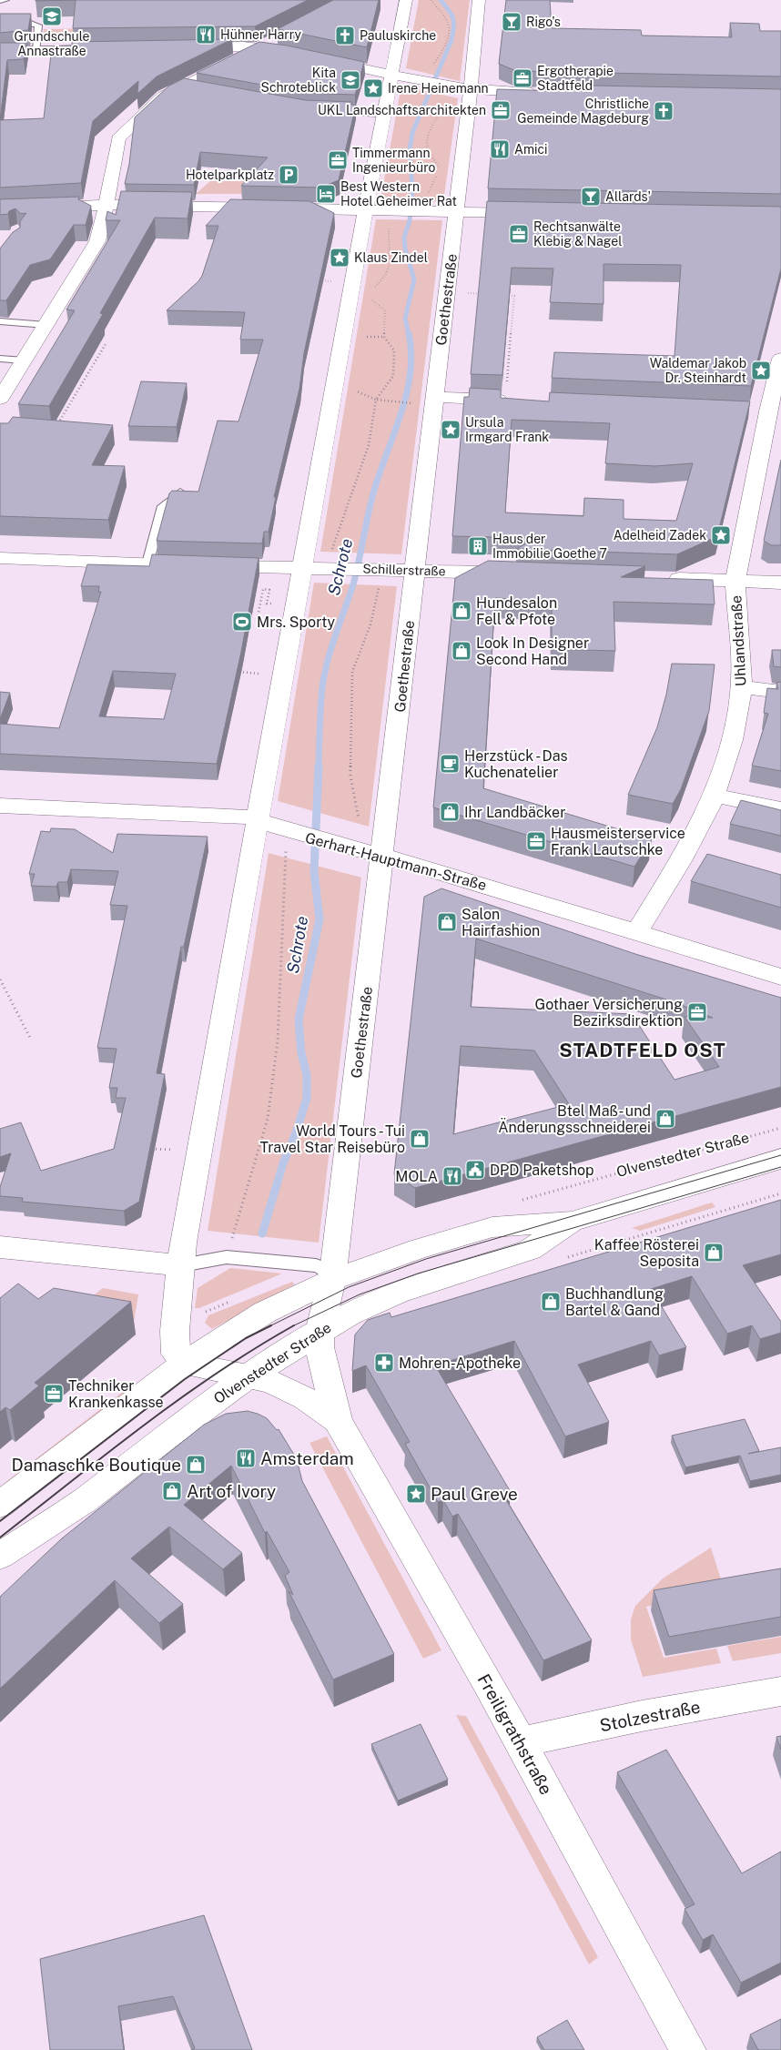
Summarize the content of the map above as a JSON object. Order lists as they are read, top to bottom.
{
  "streets": {
    "street": [
      "Goethestraße",
      "Schillerstraße",
      "Uhlandstraße",
      "Gerhart-Hauptmann-Straße",
      "Olvenstedter Straße",
      "Stolzestraße",
      "Freiligrathstraße"
    ]
  },
  "crossings": [
    ["Goethestraße", "Schillerstraße"],
    ["Goethestraße", "Gerhart-Hauptmann-Straße"],
    ["Goethestraße", "Olvenstedter Straße"],
    ["Goethestraße", "Freiligrathstraße"],
    ["Uhlandstraße", "Gerhart-Hauptmann-Straße"],
    ["Olvenstedter Straße", "Freiligrathstraße"],
    ["Stolzestraße", "Freiligrathstraße"]
  ],
  "districts": ["STADTFELD OST"],
  "water": ["Schrote"],
  "places": {
    "school or university": ["Grundschule Annastraße", "Kita Schroteblick"],
    "bar": ["Rigo's", "Allards'"],
    "restaurant": [
      "Hühner Harry",
      "Amici",
      "MOLA",
      "Amsterdam"
    ],
    "church": ["Pauluskirche", "Christliche Gemeinde Magdeburg"],
    "office": [
      "Ergotherapie Stadtfeld",
      "UKL Landschaftsarchitekten",
      "Timmermann Ingenieurbüro",
      "Rechtsanwälte Klebig & Nagel",
      "Hausmeisterservice Frank Lautschke",
      "Gothaer Versicherung Bezirksdirektion",
      "Techniker Krankenkasse"
    ],
    "place": [
      "Irene Heinemann",
      "Klaus Zindel",
      "Waldemar Jakob Dr. Steinhardt",
      "Ursula Irmgard Frank",
      "Adelheid Zadek",
      "Paul Greve"
    ],
    "parking": ["Hotelparkplatz"],
    "hotel": ["Best Western Hotel Geheimer Rat"],
    "building": ["Haus der Immobilie Goethe 7"],
    "shop": [
      "Hundesalon Fell & Pfote",
      "Look In Designer Second Hand",
      "Ihr Landbäcker",
      "Salon Hairfashion",
      "Btel Maß- und Änderungsschneiderei",
      "World Tours - Tui Travel Star Reisebüro",
      "Kaffee Rösterei Seposita",
      "Buchhandlung Bartel & Gand",
      "Damaschke Boutique",
      "Art of Ivory"
    ],
    "sports": ["Mrs. Sporty"],
    "cafe": ["Herzstück - Das Kuchenatelier"],
    "public building": ["DPD Paketshop"],
    "pharmacy": ["Mohren-Apotheke"]
  }
}
